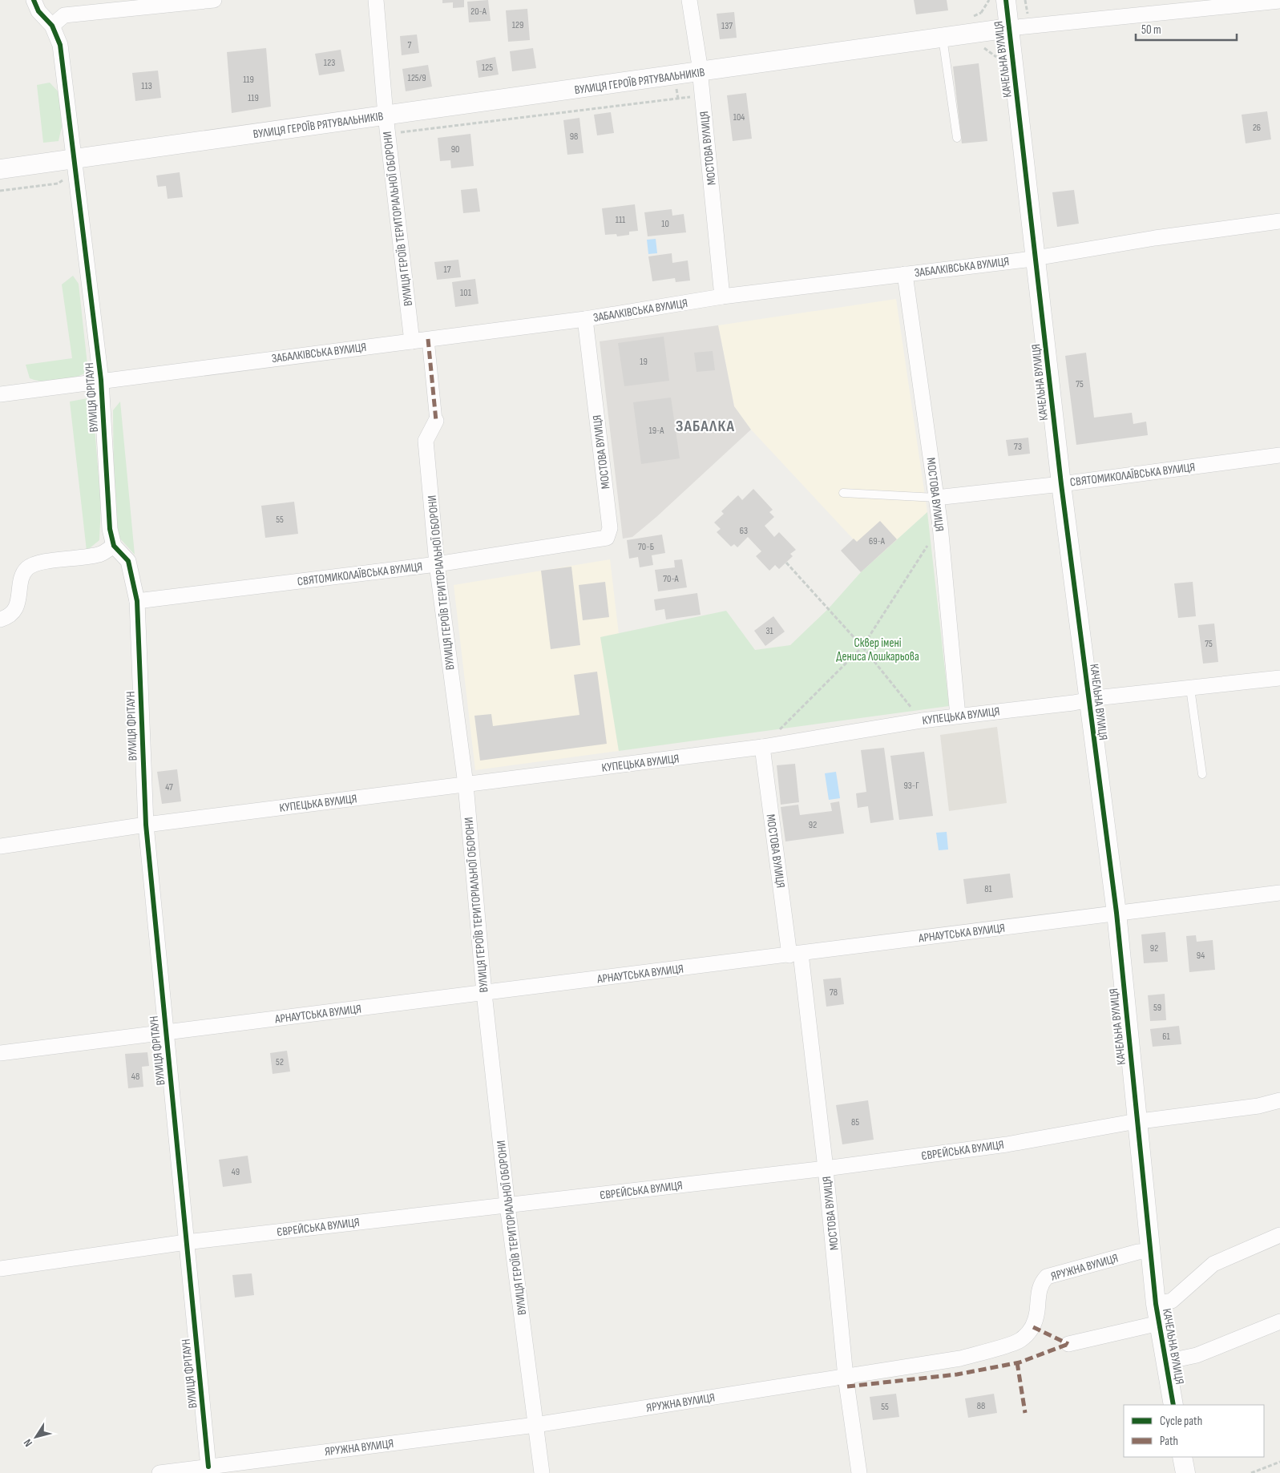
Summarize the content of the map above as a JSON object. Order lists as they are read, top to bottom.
{
  "streets": {
    "street": [
      "КАЧЕЛЬНА ВУЛИЦЯ",
      "ВУЛИЦЯ ГЕРОЇВ РЯТУВАЛЬНИКІВ",
      "МОСТОВА ВУЛИЦЯ",
      "ВУЛИЦЯ ГЕРОЇВ ТЕРИТОРІАЛЬНОЇ ОБОРОНИ",
      "ЗАБАЛКІВСЬКА ВУЛИЦЯ",
      "ВУЛИЦЯ ФРІТАУН",
      "СВЯТОМИКОЛАЇВСЬКА ВУЛИЦЯ",
      "КУПЕЦЬКА ВУЛИЦЯ",
      "АРНАУТСЬКА ВУЛИЦЯ",
      "ЄВРЕЙСЬКА ВУЛИЦЯ",
      "ЯРУЖНА ВУЛИЦЯ"
    ]
  },
  "crossings": [
    ["КАЧЕЛЬНА ВУЛИЦЯ", "ВУЛИЦЯ ГЕРОЇВ РЯТУВАЛЬНИКІВ"],
    ["КАЧЕЛЬНА ВУЛИЦЯ", "ЗАБАЛКІВСЬКА ВУЛИЦЯ"],
    ["КАЧЕЛЬНА ВУЛИЦЯ", "СВЯТОМИКОЛАЇВСЬКА ВУЛИЦЯ"],
    ["КАЧЕЛЬНА ВУЛИЦЯ", "КУПЕЦЬКА ВУЛИЦЯ"],
    ["КАЧЕЛЬНА ВУЛИЦЯ", "АРНАУТСЬКА ВУЛИЦЯ"],
    ["КАЧЕЛЬНА ВУЛИЦЯ", "ЄВРЕЙСЬКА ВУЛИЦЯ"],
    ["КАЧЕЛЬНА ВУЛИЦЯ", "ЯРУЖНА ВУЛИЦЯ"],
    ["ВУЛИЦЯ ГЕРОЇВ РЯТУВАЛЬНИКІВ", "МОСТОВА ВУЛИЦЯ"],
    ["ВУЛИЦЯ ГЕРОЇВ РЯТУВАЛЬНИКІВ", "ВУЛИЦЯ ГЕРОЇВ ТЕРИТОРІАЛЬНОЇ ОБОРОНИ"],
    ["ВУЛИЦЯ ГЕРОЇВ РЯТУВАЛЬНИКІВ", "ВУЛИЦЯ ФРІТАУН"],
    ["МОСТОВА ВУЛИЦЯ", "ЗАБАЛКІВСЬКА ВУЛИЦЯ"],
    ["МОСТОВА ВУЛИЦЯ", "СВЯТОМИКОЛАЇВСЬКА ВУЛИЦЯ"],
    ["МОСТОВА ВУЛИЦЯ", "КУПЕЦЬКА ВУЛИЦЯ"],
    ["МОСТОВА ВУЛИЦЯ", "АРНАУТСЬКА ВУЛИЦЯ"],
    ["МОСТОВА ВУЛИЦЯ", "ЄВРЕЙСЬКА ВУЛИЦЯ"],
    ["МОСТОВА ВУЛИЦЯ", "ЯРУЖНА ВУЛИЦЯ"],
    ["ВУЛИЦЯ ГЕРОЇВ ТЕРИТОРІАЛЬНОЇ ОБОРОНИ", "ЗАБАЛКІВСЬКА ВУЛИЦЯ"],
    ["ВУЛИЦЯ ГЕРОЇВ ТЕРИТОРІАЛЬНОЇ ОБОРОНИ", "СВЯТОМИКОЛАЇВСЬКА ВУЛИЦЯ"],
    ["ВУЛИЦЯ ГЕРОЇВ ТЕРИТОРІАЛЬНОЇ ОБОРОНИ", "КУПЕЦЬКА ВУЛИЦЯ"],
    ["ВУЛИЦЯ ГЕРОЇВ ТЕРИТОРІАЛЬНОЇ ОБОРОНИ", "АРНАУТСЬКА ВУЛИЦЯ"],
    ["ВУЛИЦЯ ГЕРОЇВ ТЕРИТОРІАЛЬНОЇ ОБОРОНИ", "ЄВРЕЙСЬКА ВУЛИЦЯ"],
    ["ВУЛИЦЯ ГЕРОЇВ ТЕРИТОРІАЛЬНОЇ ОБОРОНИ", "ЯРУЖНА ВУЛИЦЯ"],
    ["ЗАБАЛКІВСЬКА ВУЛИЦЯ", "ВУЛИЦЯ ФРІТАУН"],
    ["ВУЛИЦЯ ФРІТАУН", "СВЯТОМИКОЛАЇВСЬКА ВУЛИЦЯ"],
    ["ВУЛИЦЯ ФРІТАУН", "КУПЕЦЬКА ВУЛИЦЯ"],
    ["ВУЛИЦЯ ФРІТАУН", "АРНАУТСЬКА ВУЛИЦЯ"],
    ["ВУЛИЦЯ ФРІТАУН", "ЄВРЕЙСЬКА ВУЛИЦЯ"],
    ["ВУЛИЦЯ ФРІТАУН", "ЯРУЖНА ВУЛИЦЯ"]
  ],
  "districts": ["ЗАБАЛКА"],
  "parks": ["Сквер імені Дениса Лошкарьова"],
  "house_numbers": [
    "20-А",
    "129",
    "137",
    "7",
    "123",
    "125",
    "125/9",
    "119",
    "113",
    "119",
    "104",
    "26",
    "98",
    "90",
    "111",
    "10",
    "17",
    "101",
    "19",
    "75",
    "19-А",
    "73",
    "55",
    "63",
    "69-А",
    "70-Б",
    "70-А",
    "31",
    "75",
    "93-Г",
    "47",
    "92",
    "81",
    "92",
    "94",
    "78",
    "59",
    "61",
    "52",
    "48",
    "85",
    "49",
    "88",
    "55"
  ],
  "legend": ["Cycle path", "Path"],
  "scale_bar": "50 m",
  "north": "bottom left"
}
